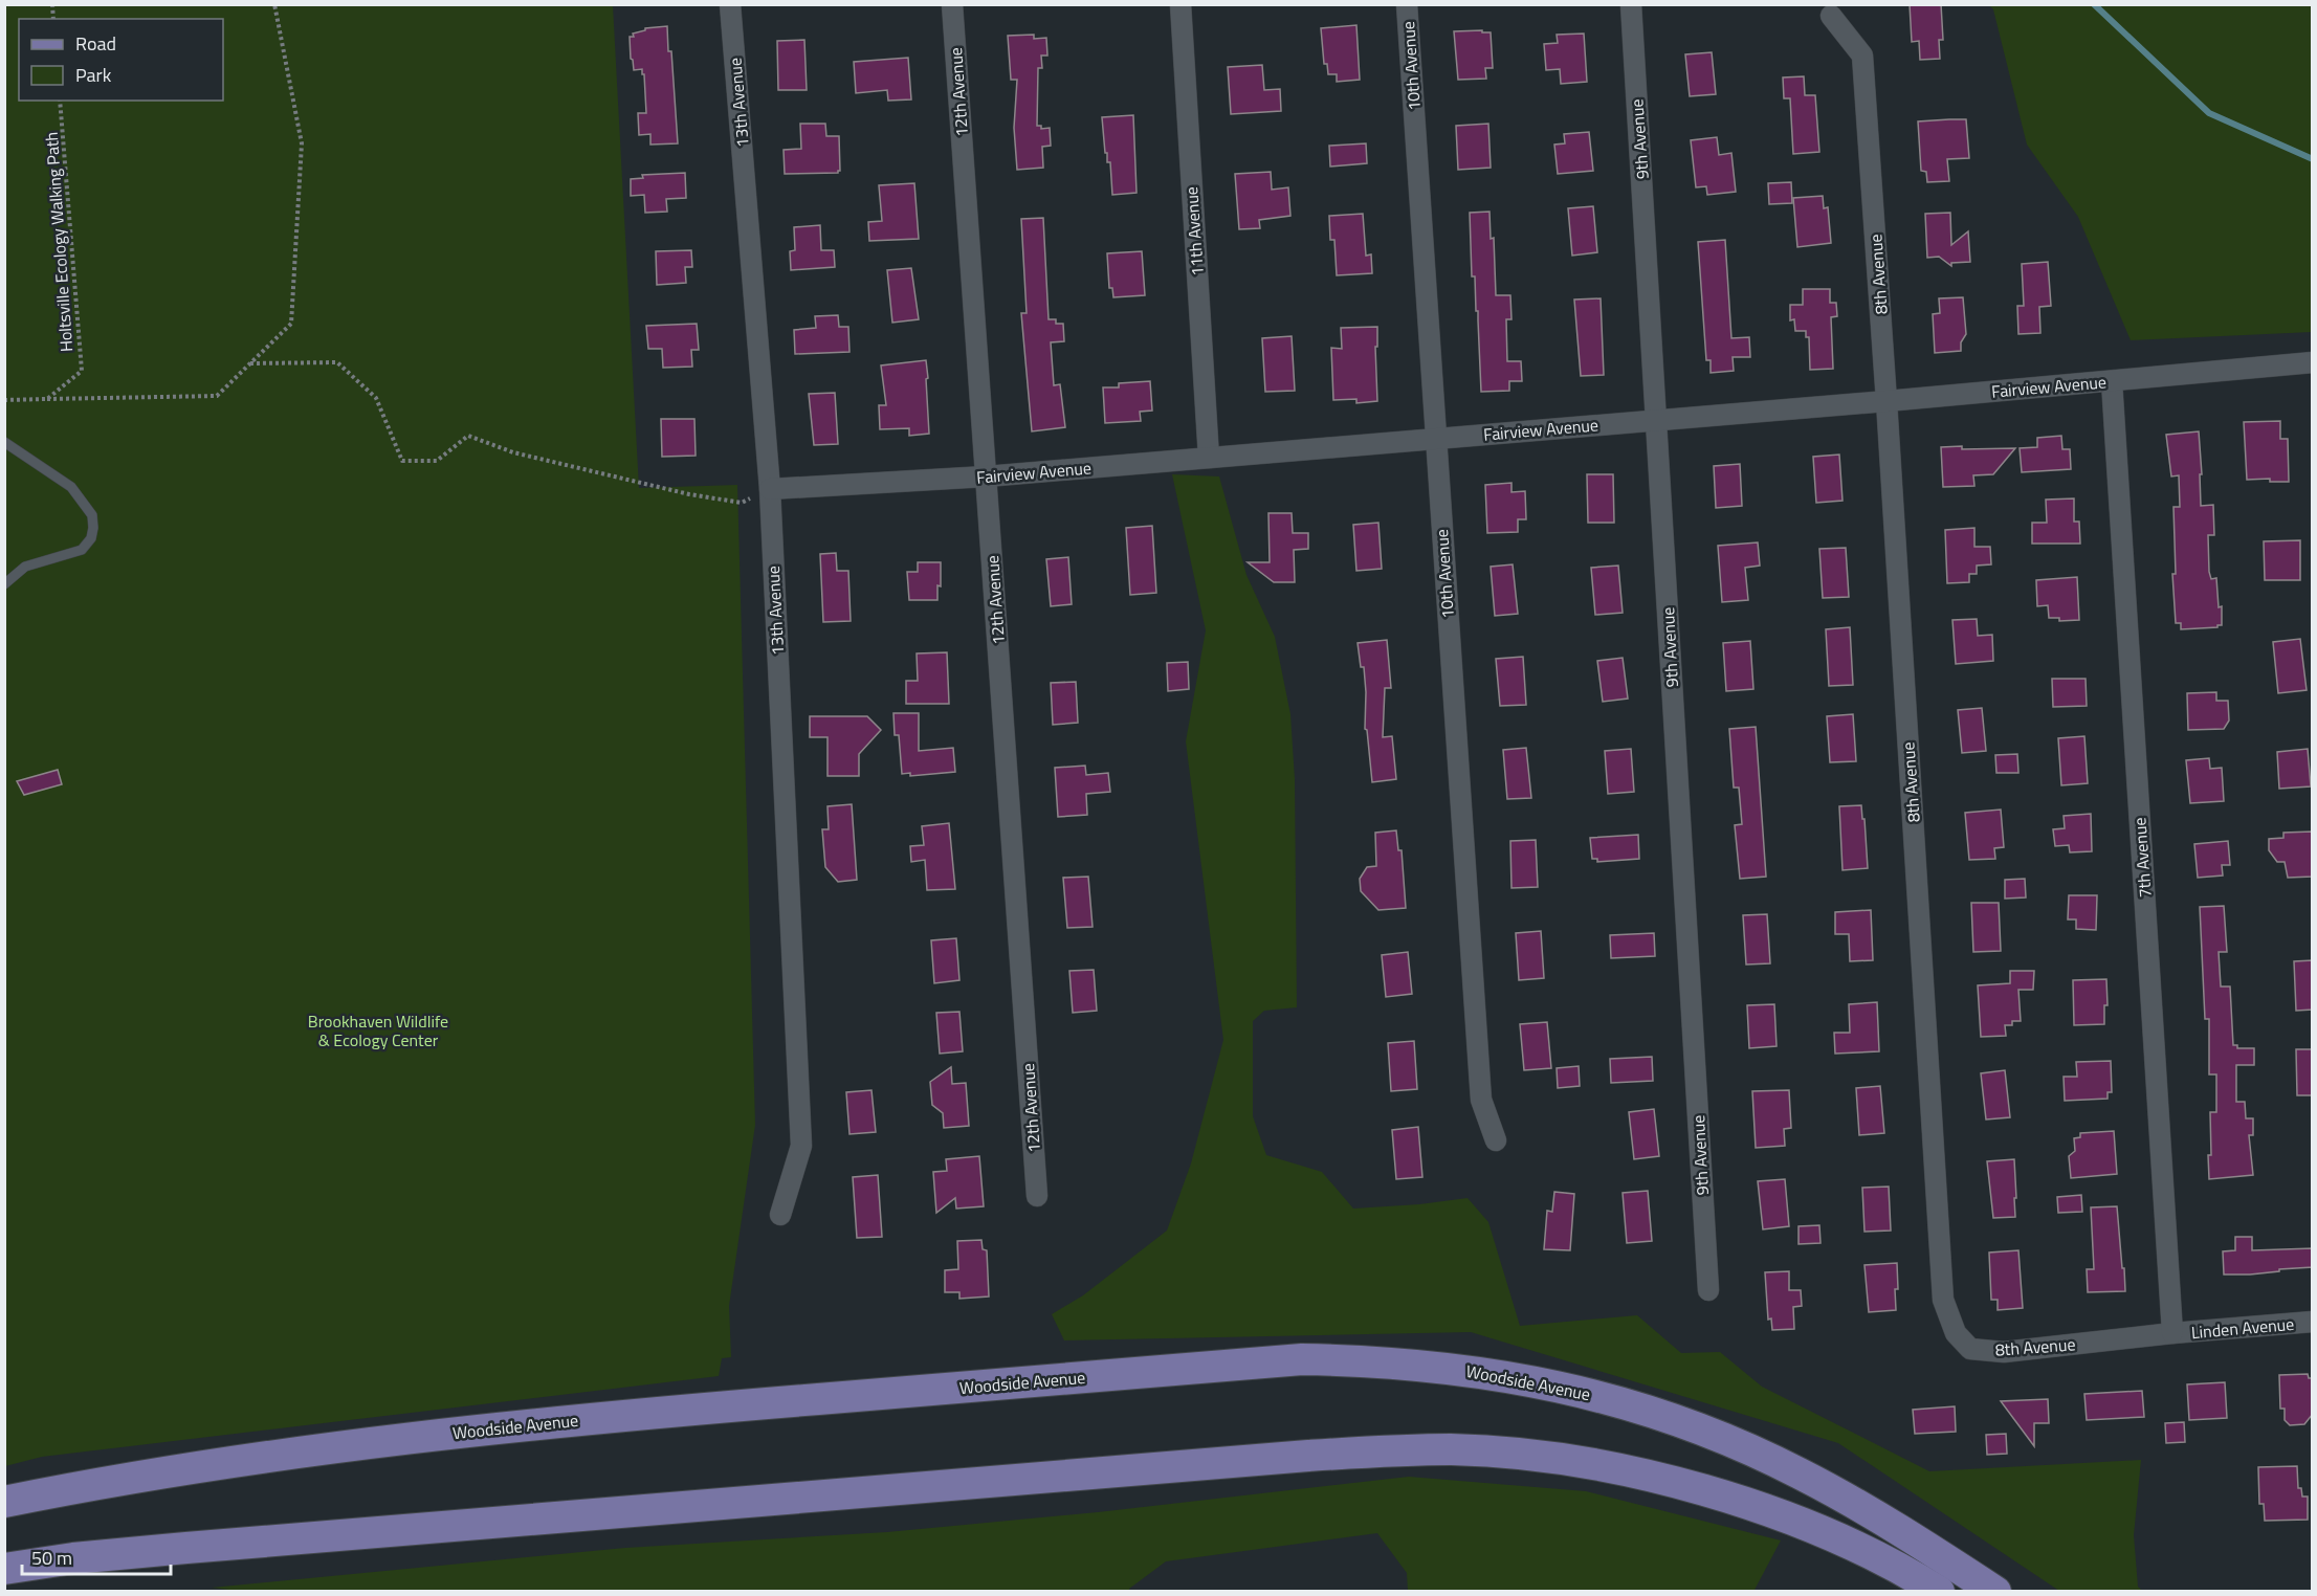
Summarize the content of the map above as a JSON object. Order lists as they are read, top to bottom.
{
  "streets": {
    "main road": ["Woodside Avenue"],
    "street": [
      "10th Avenue",
      "12th Avenue",
      "13th Avenue",
      "9th Avenue",
      "11th Avenue",
      "8th Avenue",
      "Fairview Avenue",
      "7th Avenue",
      "Linden Avenue"
    ],
    "path": ["Holtsville Ecology Walking Path"]
  },
  "crossings": [
    ["10th Avenue", "Fairview Avenue"],
    ["12th Avenue", "Fairview Avenue"],
    ["13th Avenue", "Fairview Avenue"],
    ["9th Avenue", "Fairview Avenue"],
    ["11th Avenue", "Fairview Avenue"],
    ["8th Avenue", "Fairview Avenue"],
    ["8th Avenue", "7th Avenue"],
    ["8th Avenue", "Linden Avenue"],
    ["Fairview Avenue", "7th Avenue"],
    ["7th Avenue", "Linden Avenue"]
  ],
  "parks": ["Brookhaven Wildlife & Ecology Center"],
  "legend": ["Road", "Park"],
  "scale_bar": "50 m"
}
